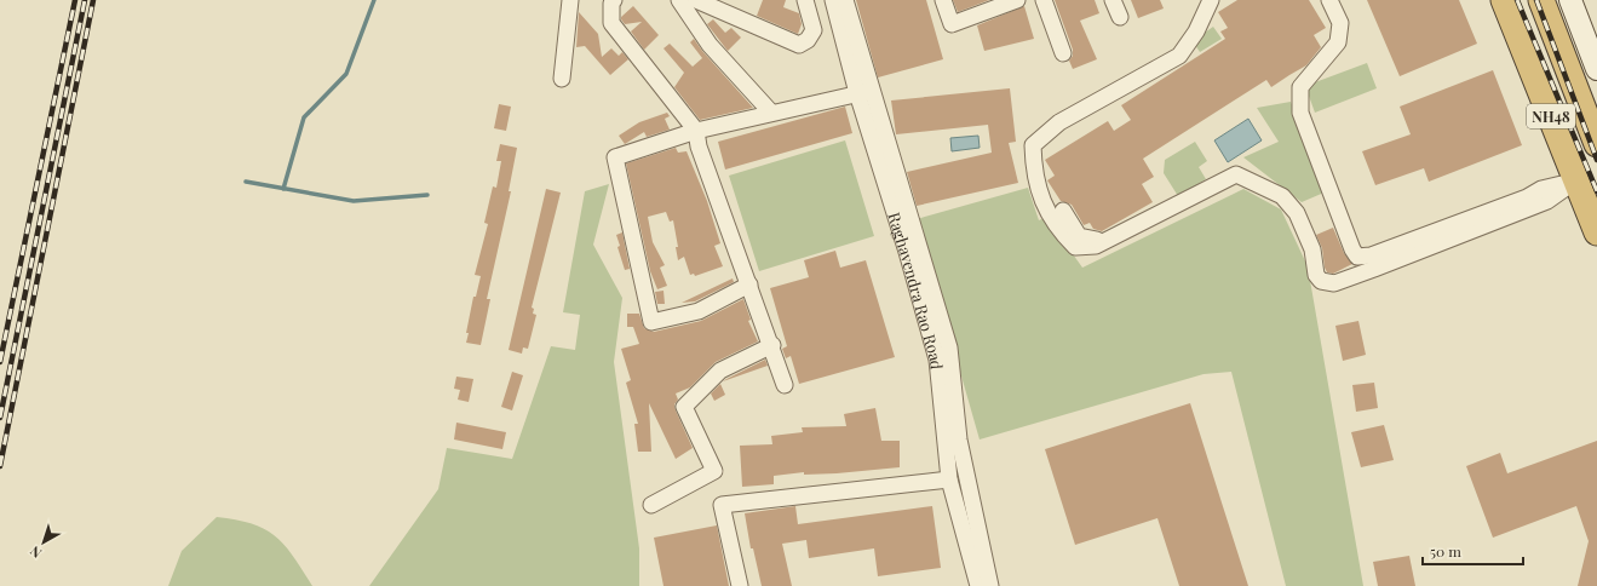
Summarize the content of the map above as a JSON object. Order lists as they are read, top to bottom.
{
  "streets": {
    "highway": ["NH48"],
    "street": ["Raghavendra Rao Road"]
  },
  "scale_bar": "50 m",
  "north": "bottom left"
}
